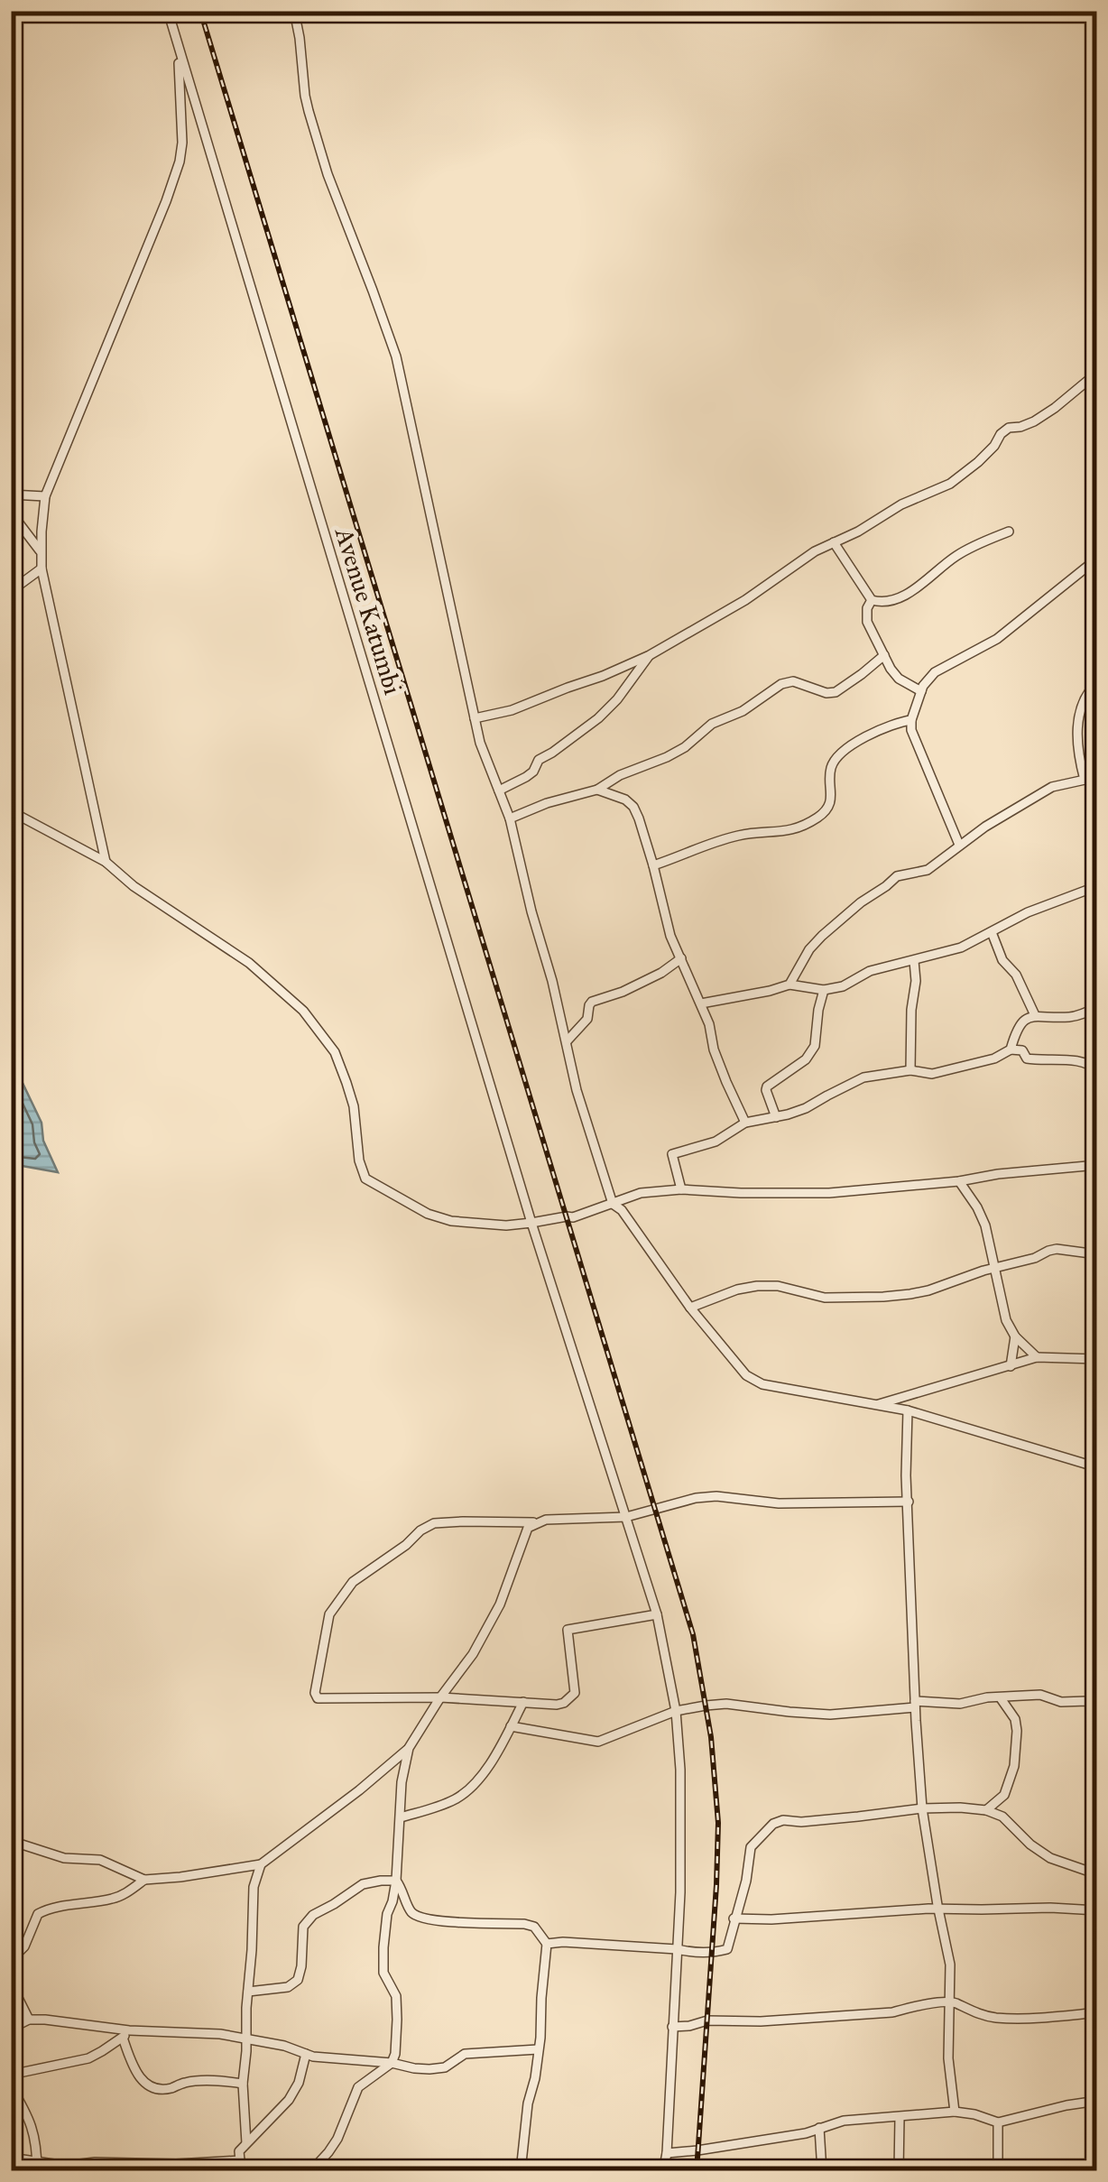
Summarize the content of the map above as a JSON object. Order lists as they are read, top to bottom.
{
  "streets": {
    "street": ["Avenue Katumbi"]
  }
}
